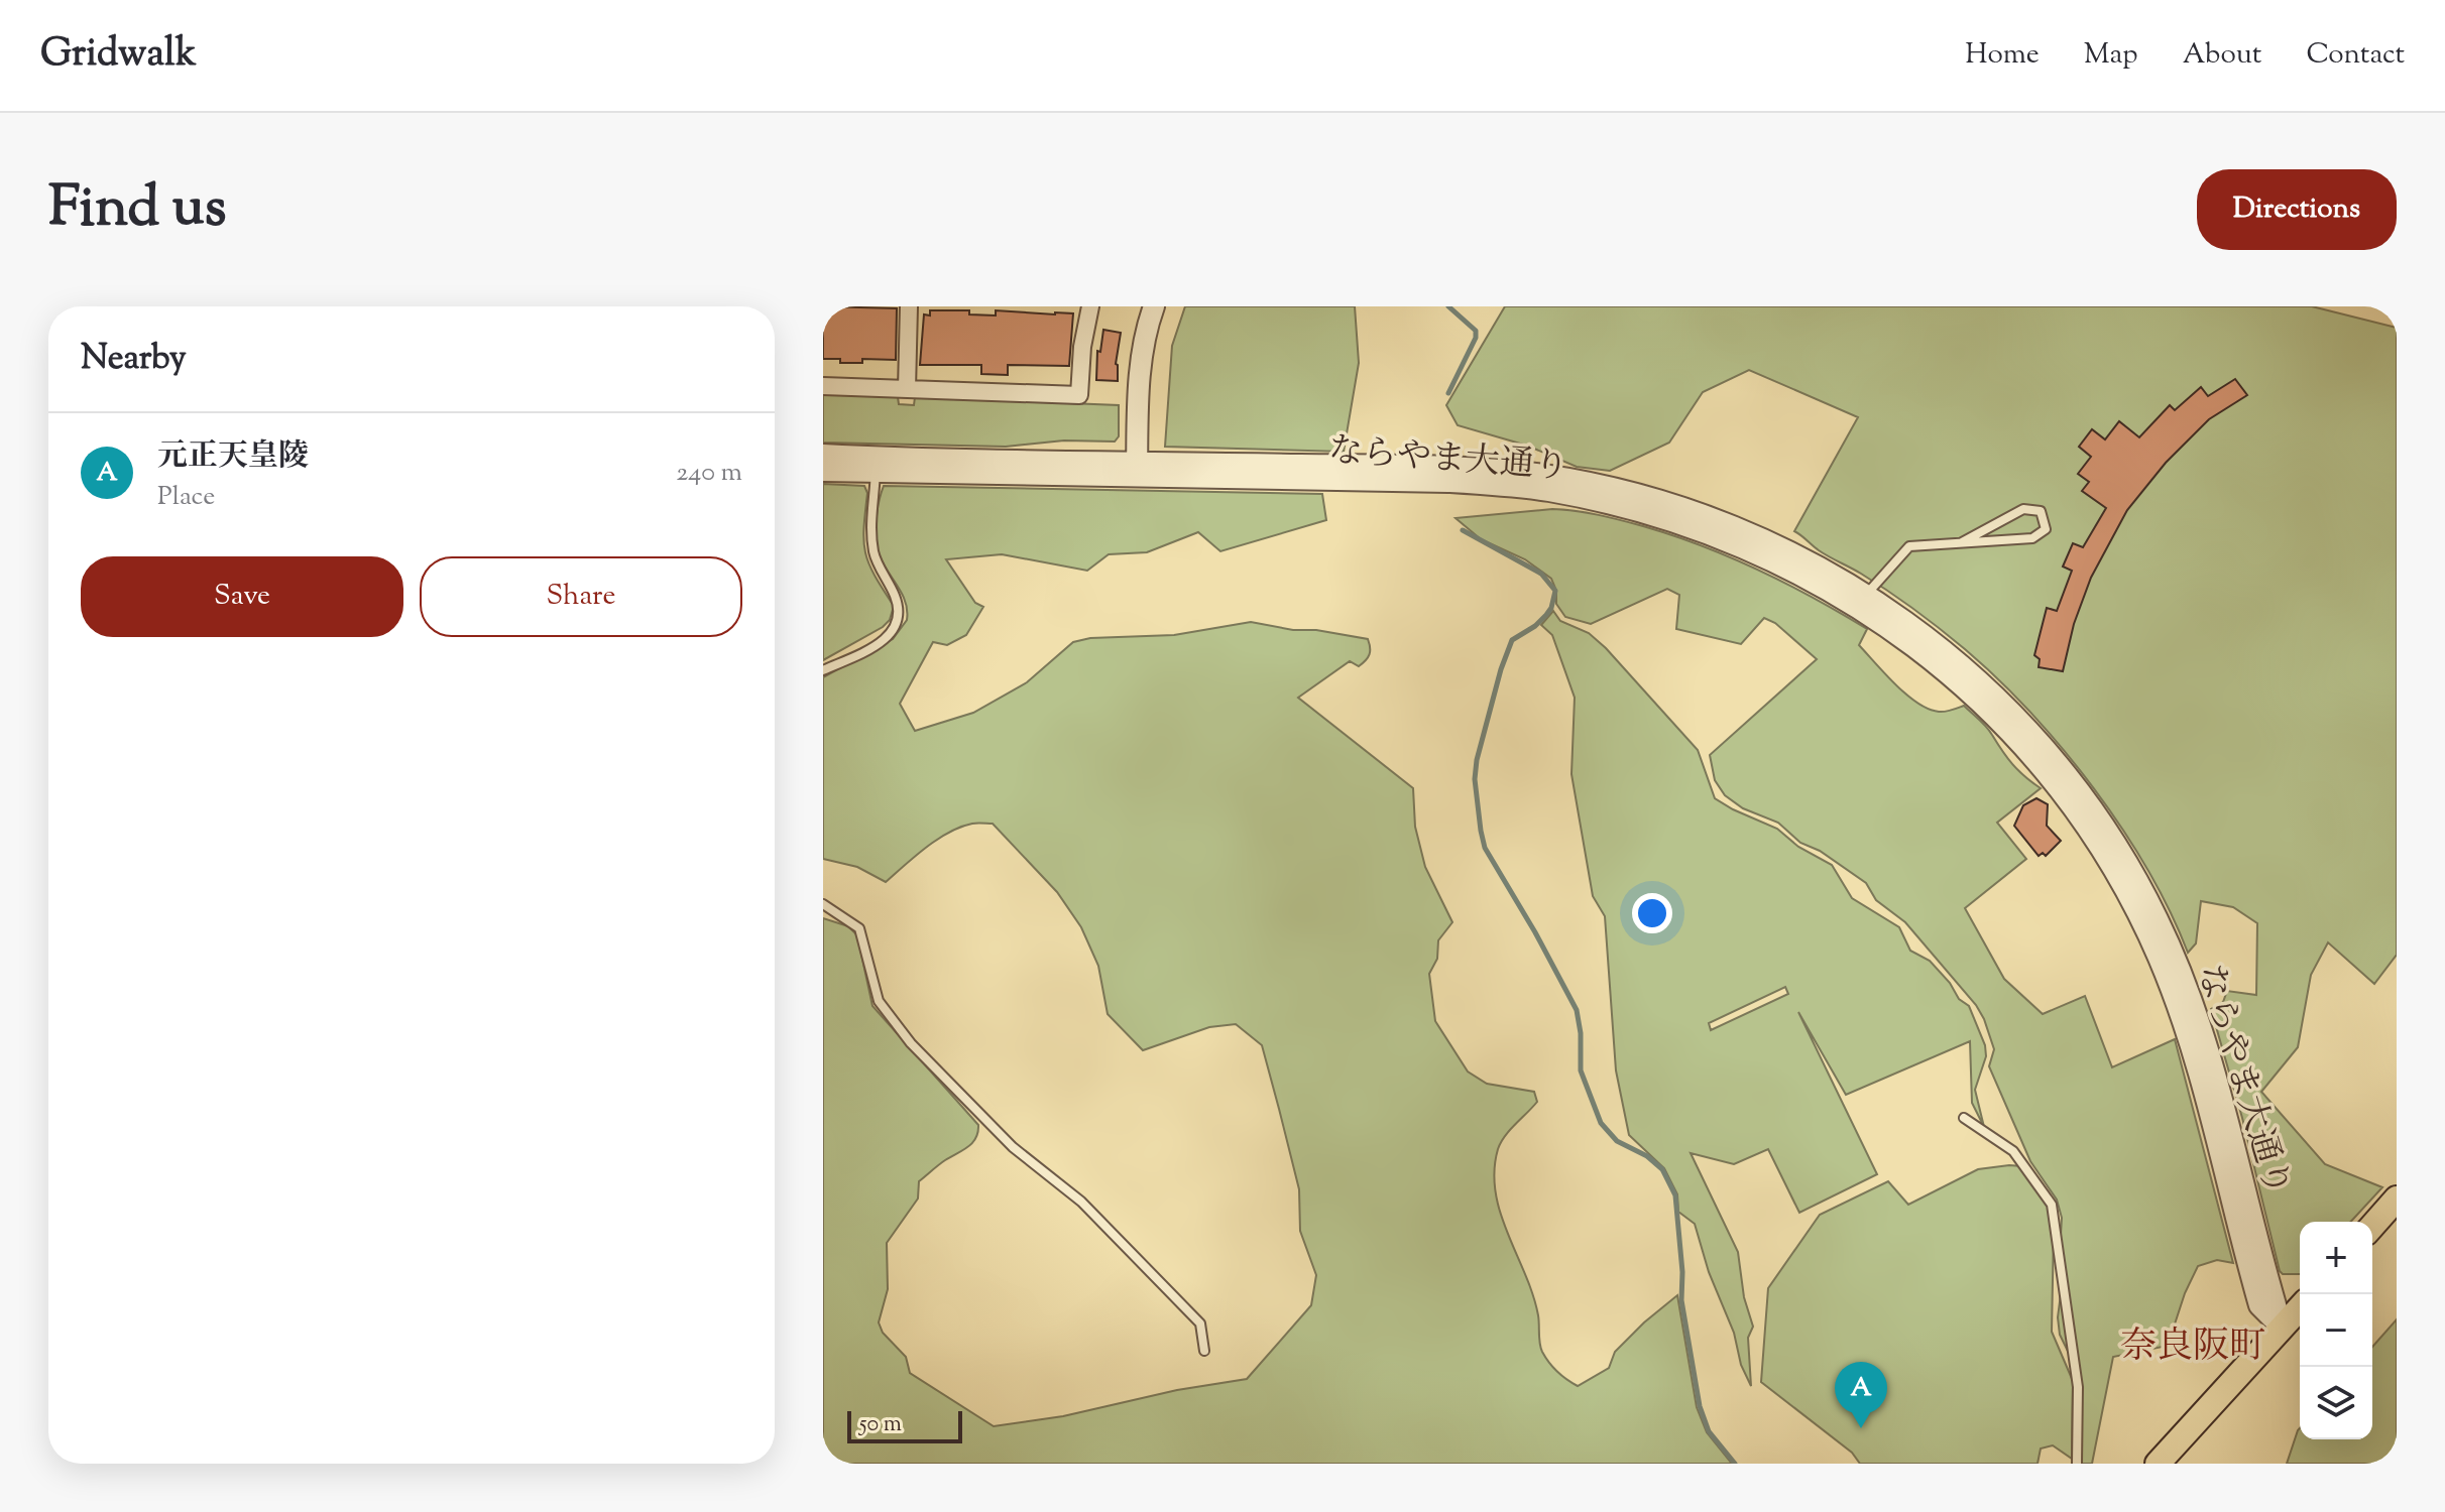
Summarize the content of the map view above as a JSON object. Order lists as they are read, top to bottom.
{
  "streets": {
    "street": ["ならやま大通り"]
  },
  "districts": ["奈良阪町"],
  "scale_bar": "50 m",
  "page": {
    "header": "Gridwalk",
    "nav": [
      "Home",
      "Map",
      "About",
      "Contact"
    ],
    "title": "Find us",
    "buttons": [
      "Directions",
      ["Save", "Share"]
    ],
    "heading": "Nearby",
    "list": [
      {
        "mark": "A",
        "name": "元正天皇陵",
        "note": "Place",
        "value": "240 m"
      }
    ],
    "map_buttons": ["+", "−"],
    "pins": "A",
    "scale": "50 m"
  }
}
